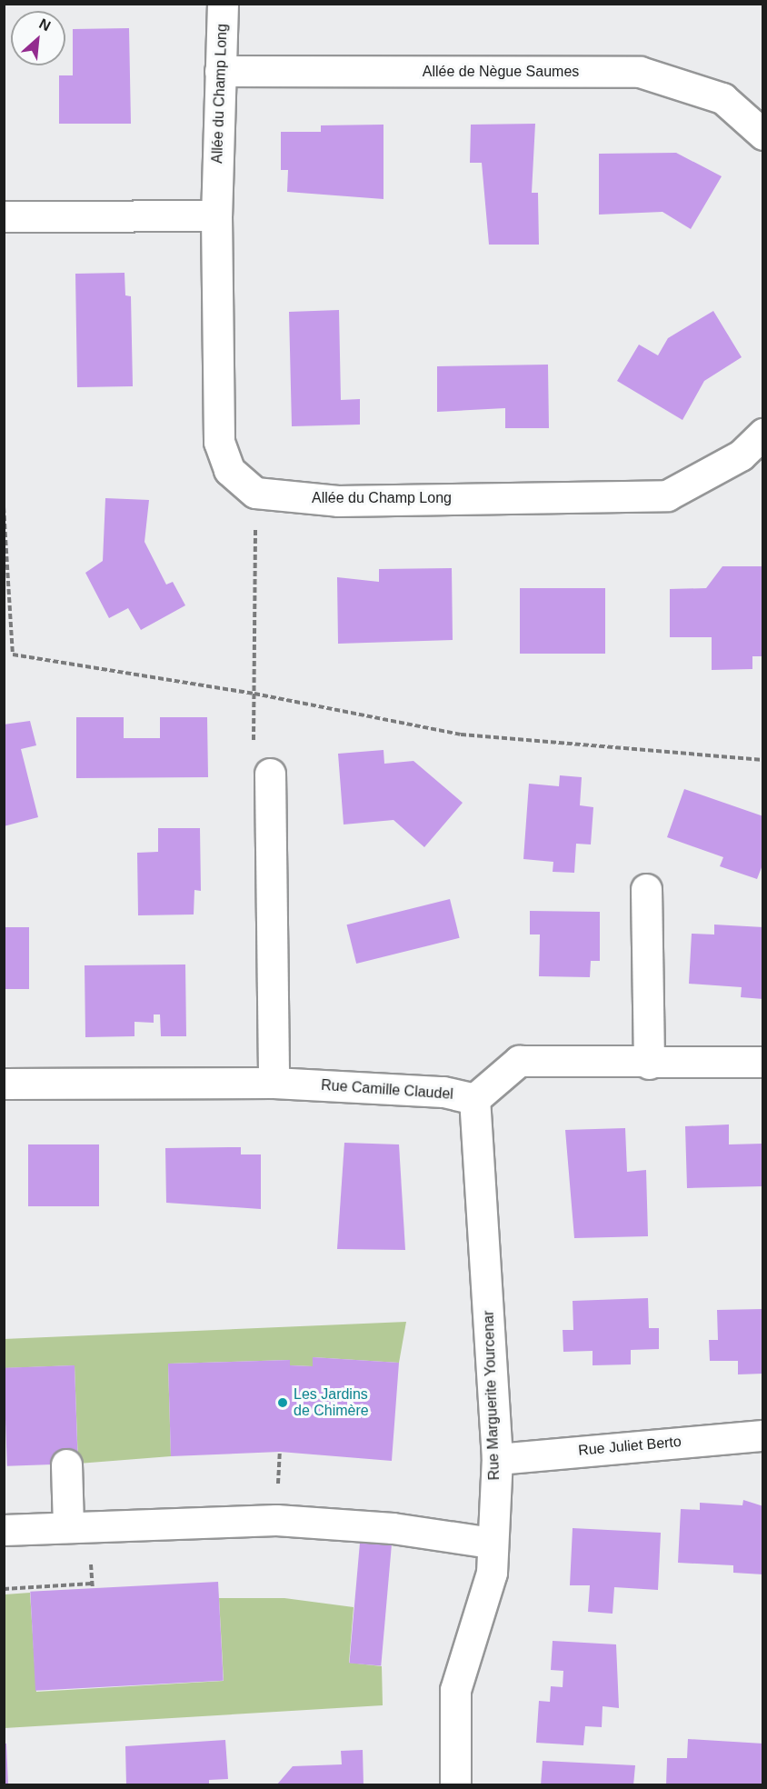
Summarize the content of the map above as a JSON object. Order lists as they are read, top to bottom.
{
  "streets": {
    "street": [
      "Allée de Nègue Saumes",
      "Allée du Champ Long",
      "Rue Camille Claudel",
      "Rue Marguerite Yourcenar",
      "Rue Juliet Berto"
    ]
  },
  "crossings": [
    ["Allée de Nègue Saumes", "Allée du Champ Long"],
    ["Rue Camille Claudel", "Rue Marguerite Yourcenar"],
    ["Rue Marguerite Yourcenar", "Rue Juliet Berto"]
  ],
  "places": ["Les Jardins de Chimère"],
  "north": "top right"
}
